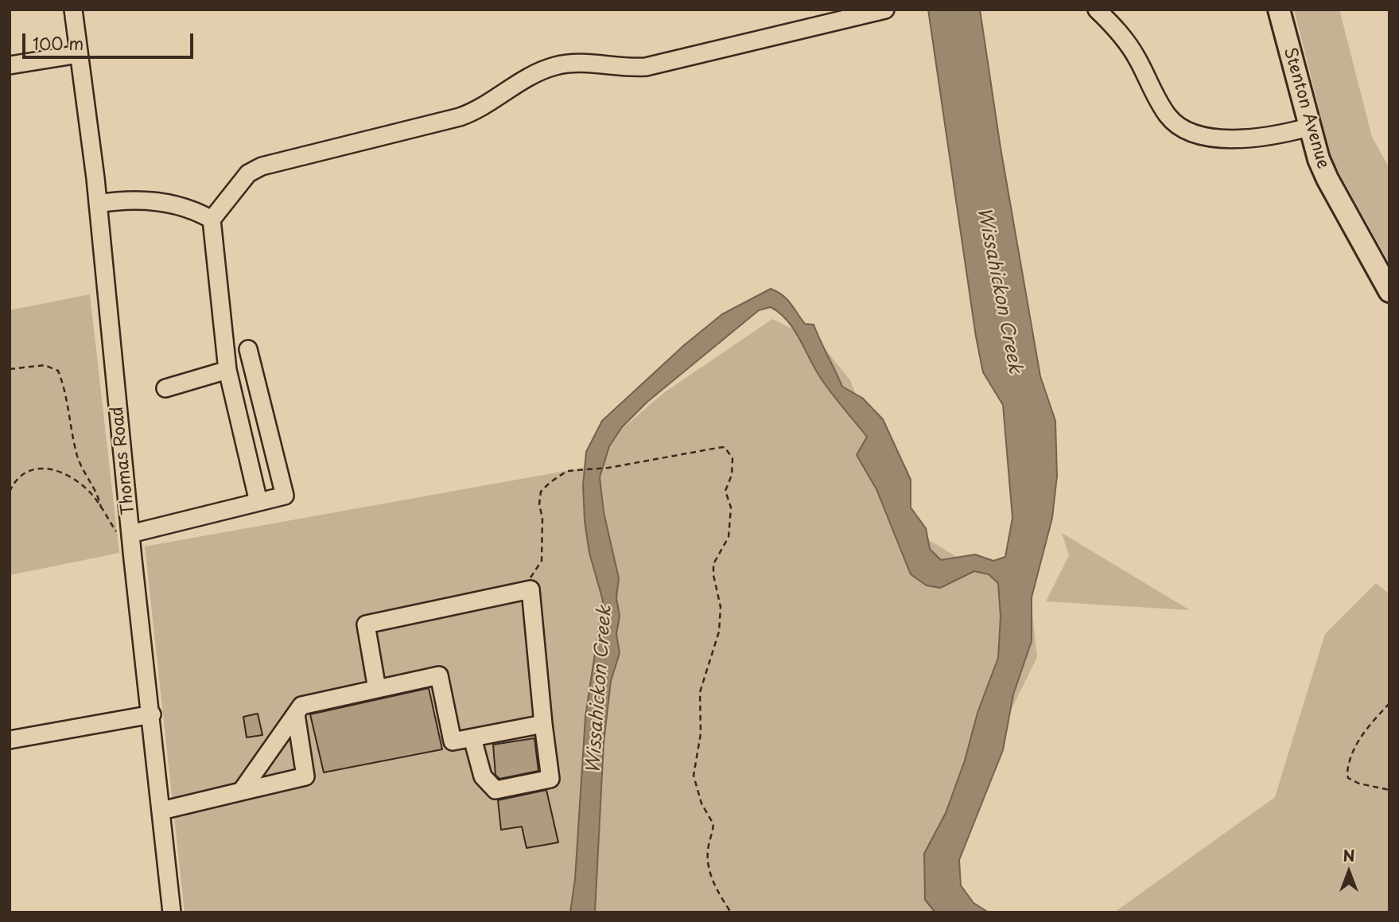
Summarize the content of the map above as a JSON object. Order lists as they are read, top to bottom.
{
  "streets": {
    "main road": ["Stenton Avenue"],
    "street": ["Thomas Road"]
  },
  "water": ["Wissahickon Creek"],
  "scale_bar": "100 m",
  "north": "top"
}
